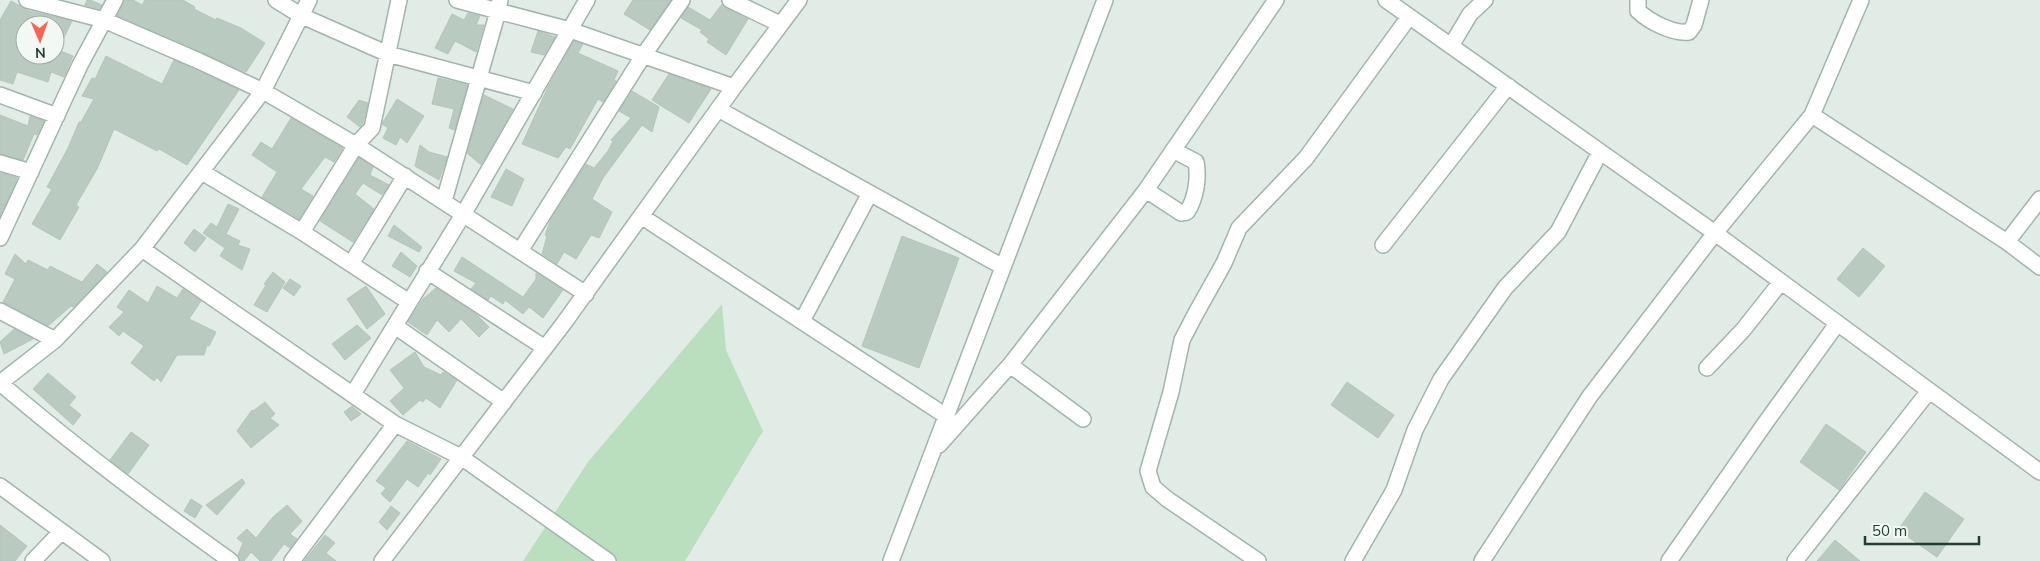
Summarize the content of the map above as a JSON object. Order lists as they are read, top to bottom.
{
  "scale_bar": "50 m",
  "north": "bottom"
}
